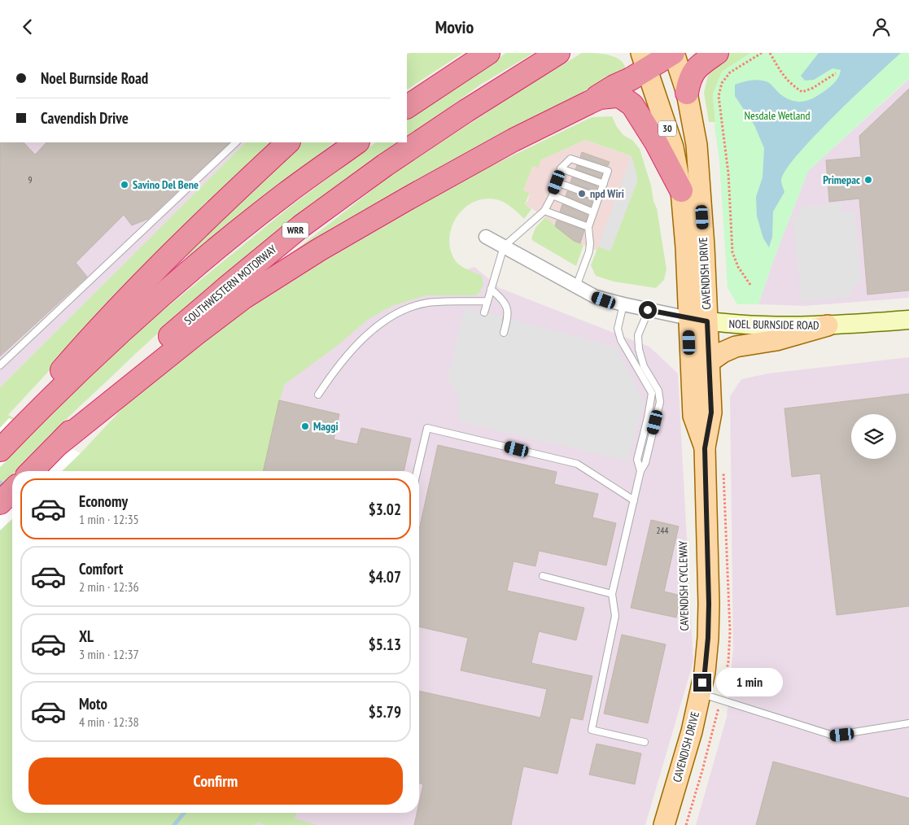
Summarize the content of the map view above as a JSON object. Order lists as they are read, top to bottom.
{
  "streets": {
    "highway": ["WRR", "SOUTHWESTERN MOTORWAY"],
    "main road": ["30", "CAVENDISH DRIVE", "NOEL BURNSIDE ROAD"]
  },
  "crossings": [
    ["CAVENDISH DRIVE", "NOEL BURNSIDE ROAD"]
  ],
  "parks": ["Nesdale Wetland"],
  "places": [
    "Primepac",
    "Savino Del Bene",
    "npd Wiri",
    "Maggi"
  ],
  "house_numbers": ["9", "244"],
  "page": {
    "header": "Movio",
    "banner": ["Noel Burnside Road", "Cavendish Drive"],
    "list": [
      {
        "name": "Economy",
        "note": "1 min · 12:35",
        "value": "$3.02"
      },
      {
        "name": "Comfort",
        "note": "2 min · 12:36",
        "value": "$4.07"
      },
      {
        "name": "XL",
        "note": "3 min · 12:37",
        "value": "$5.13"
      },
      {
        "name": "Moto",
        "note": "4 min · 12:38",
        "value": "$5.79"
      }
    ],
    "bubble": "1 min",
    "buttons": "Confirm"
  }
}
